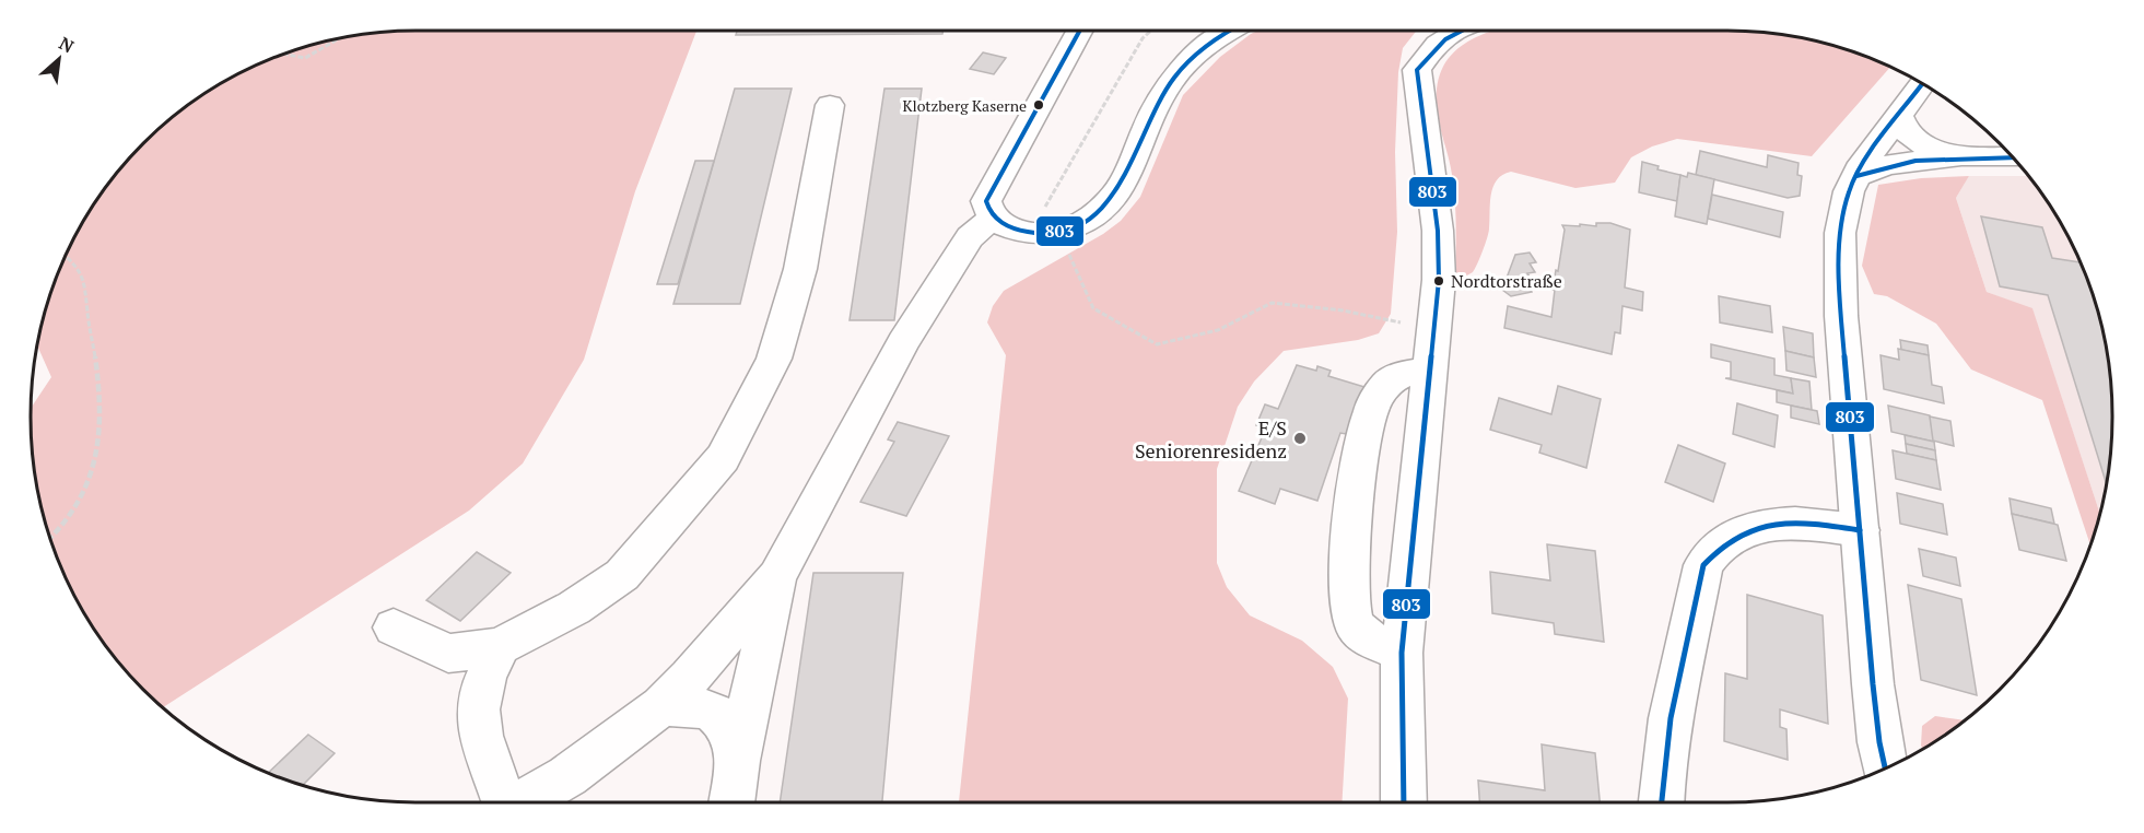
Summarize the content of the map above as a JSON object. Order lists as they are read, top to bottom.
{
  "places": ["Klotzberg Kaserne", "Nordtorstraße", "E/S Seniorenresidenz"],
  "lines": ["transit line 803"],
  "north": "top right"
}
